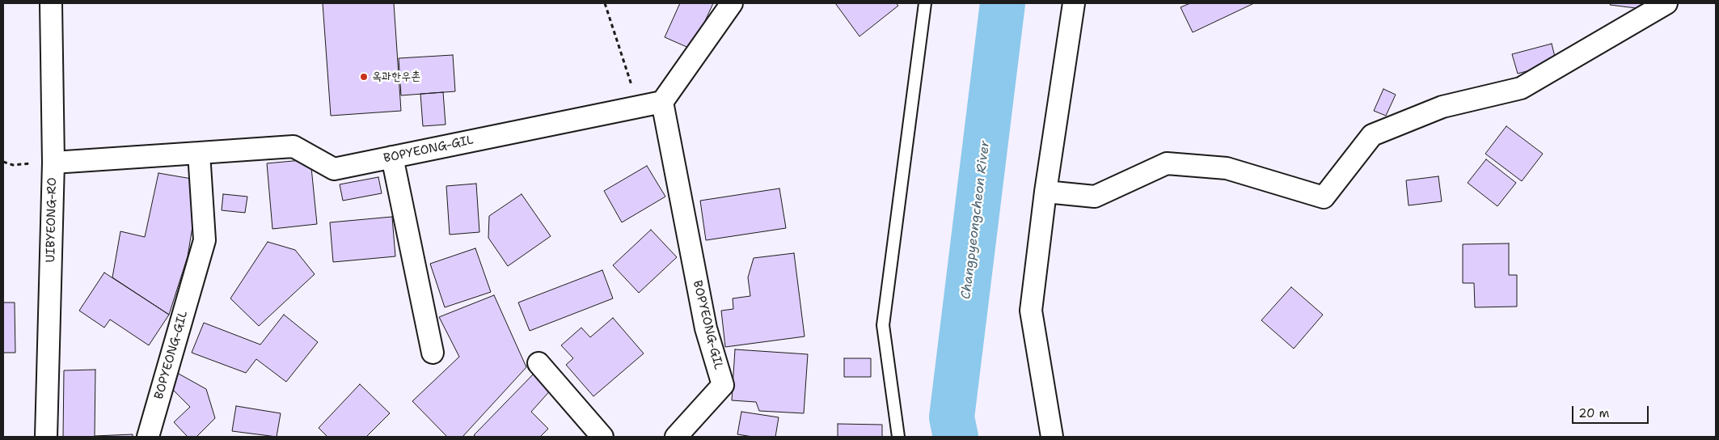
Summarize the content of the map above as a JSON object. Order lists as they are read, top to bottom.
{
  "streets": {
    "street": ["BOPYEONG-GIL", "UIBYEONG-RO"]
  },
  "crossings": [
    ["BOPYEONG-GIL", "UIBYEONG-RO"]
  ],
  "water": ["Changpyeongcheon River"],
  "places": ["옥과한우촌"],
  "scale_bar": "20 m"
}
